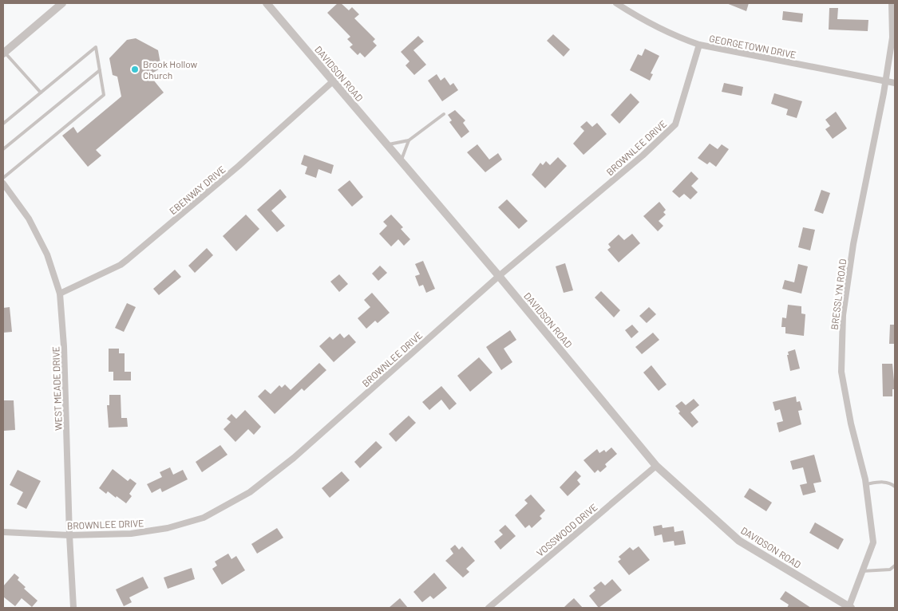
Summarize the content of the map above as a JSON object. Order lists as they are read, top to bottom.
{
  "streets": {
    "street": [
      "GEORGETOWN DRIVE",
      "DAVIDSON ROAD",
      "BROWNLEE DRIVE",
      "EBENWAY DRIVE",
      "BRESSLYN ROAD",
      "WEST MEADE DRIVE",
      "VOSSWOOD DRIVE"
    ]
  },
  "crossings": [
    ["GEORGETOWN DRIVE", "BROWNLEE DRIVE"],
    ["GEORGETOWN DRIVE", "BRESSLYN ROAD"],
    ["DAVIDSON ROAD", "BROWNLEE DRIVE"],
    ["DAVIDSON ROAD", "EBENWAY DRIVE"],
    ["DAVIDSON ROAD", "BRESSLYN ROAD"],
    ["DAVIDSON ROAD", "VOSSWOOD DRIVE"],
    ["BROWNLEE DRIVE", "WEST MEADE DRIVE"],
    ["EBENWAY DRIVE", "WEST MEADE DRIVE"]
  ],
  "places": ["Brook Hollow Church"]
}
